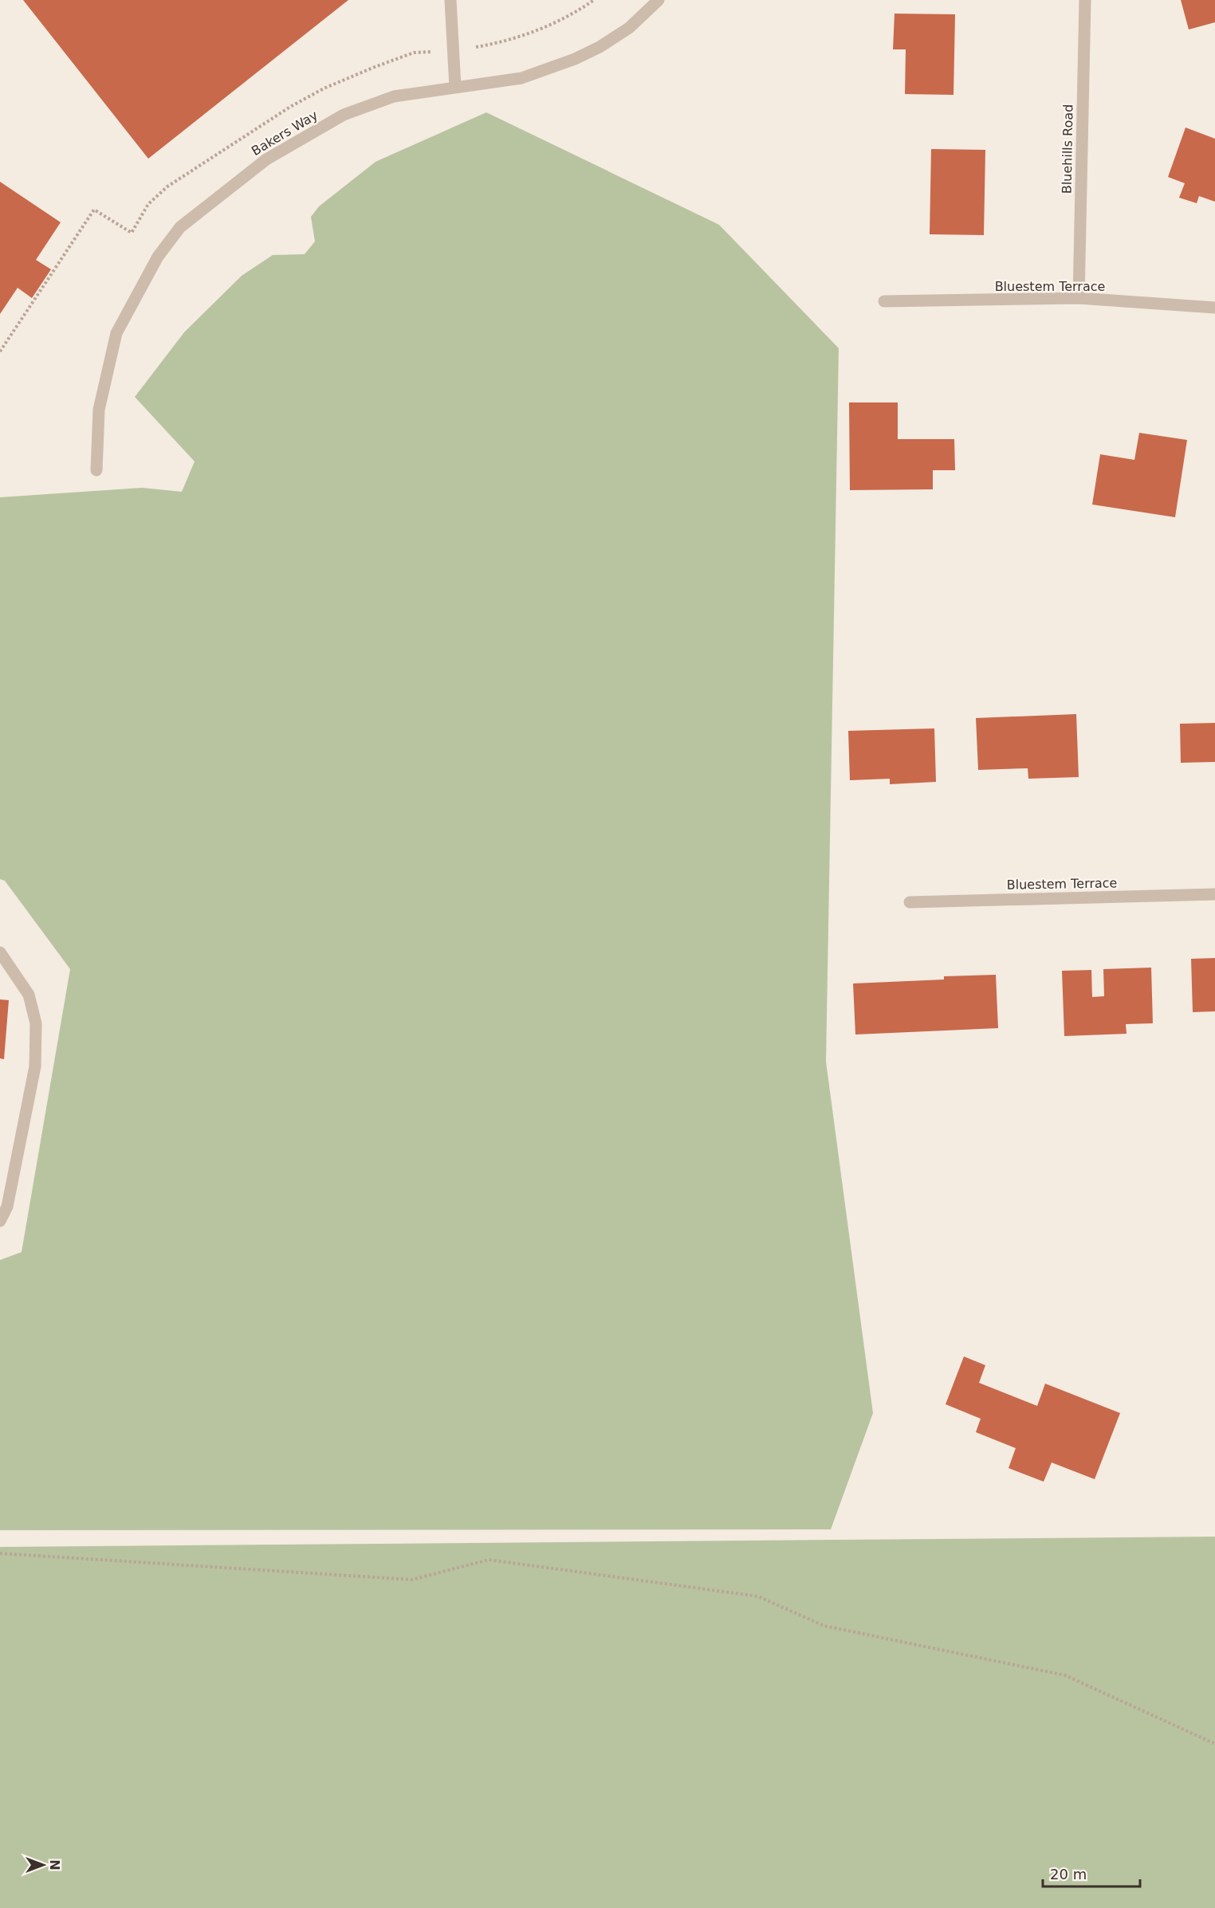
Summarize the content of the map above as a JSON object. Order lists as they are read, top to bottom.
{
  "streets": {
    "street": ["Bakers Way", "Bluehills Road", "Bluestem Terrace"]
  },
  "crossings": [
    ["Bluehills Road", "Bluestem Terrace"]
  ],
  "scale_bar": "20 m",
  "north": "right"
}
